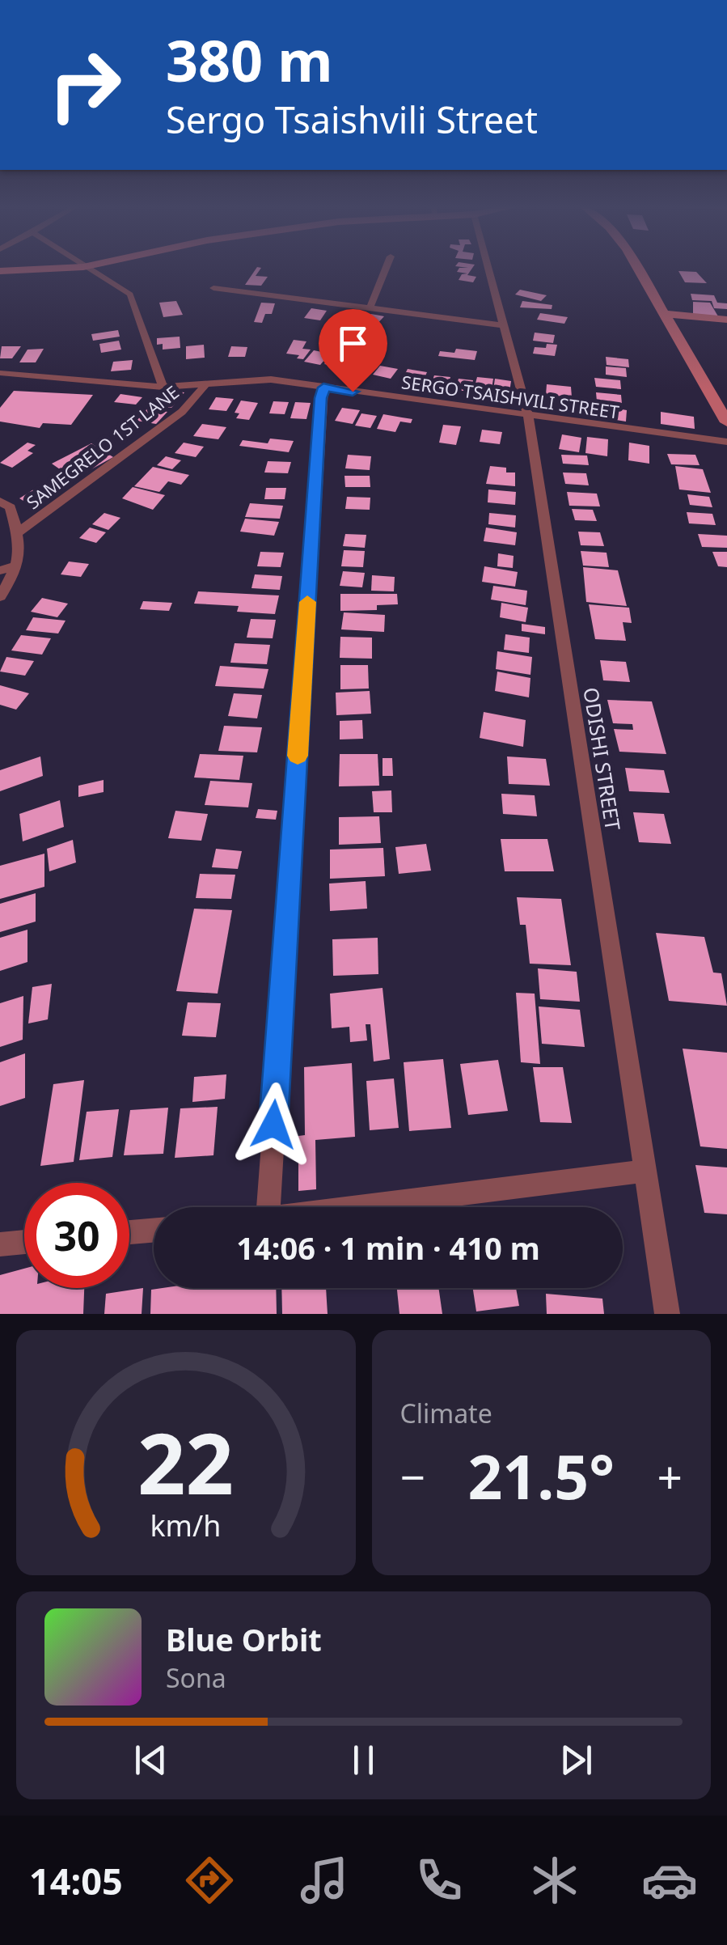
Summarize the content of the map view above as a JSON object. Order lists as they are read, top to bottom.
{
  "streets": {
    "street": ["SERGO TSAISHVILI STREET", "SAMEGRELO 1ST LANE", "ODISHI STREET"]
  },
  "crossings": [
    ["SERGO TSAISHVILI STREET", "SAMEGRELO 1ST LANE"],
    ["SERGO TSAISHVILI STREET", "ODISHI STREET"]
  ],
  "page": {
    "turn": ["380 m", "Sergo Tsaishvili Street"],
    "limit": "30",
    "trip": "14:06 · 1 min · 410 m",
    "tile": "Climate",
    "heat": ["−", "21.5°", "+"],
    "song": ["Blue Orbit", "Sona"],
    "tabs": "14:05",
    "gauge": ["22", "km/h"]
  }
}
